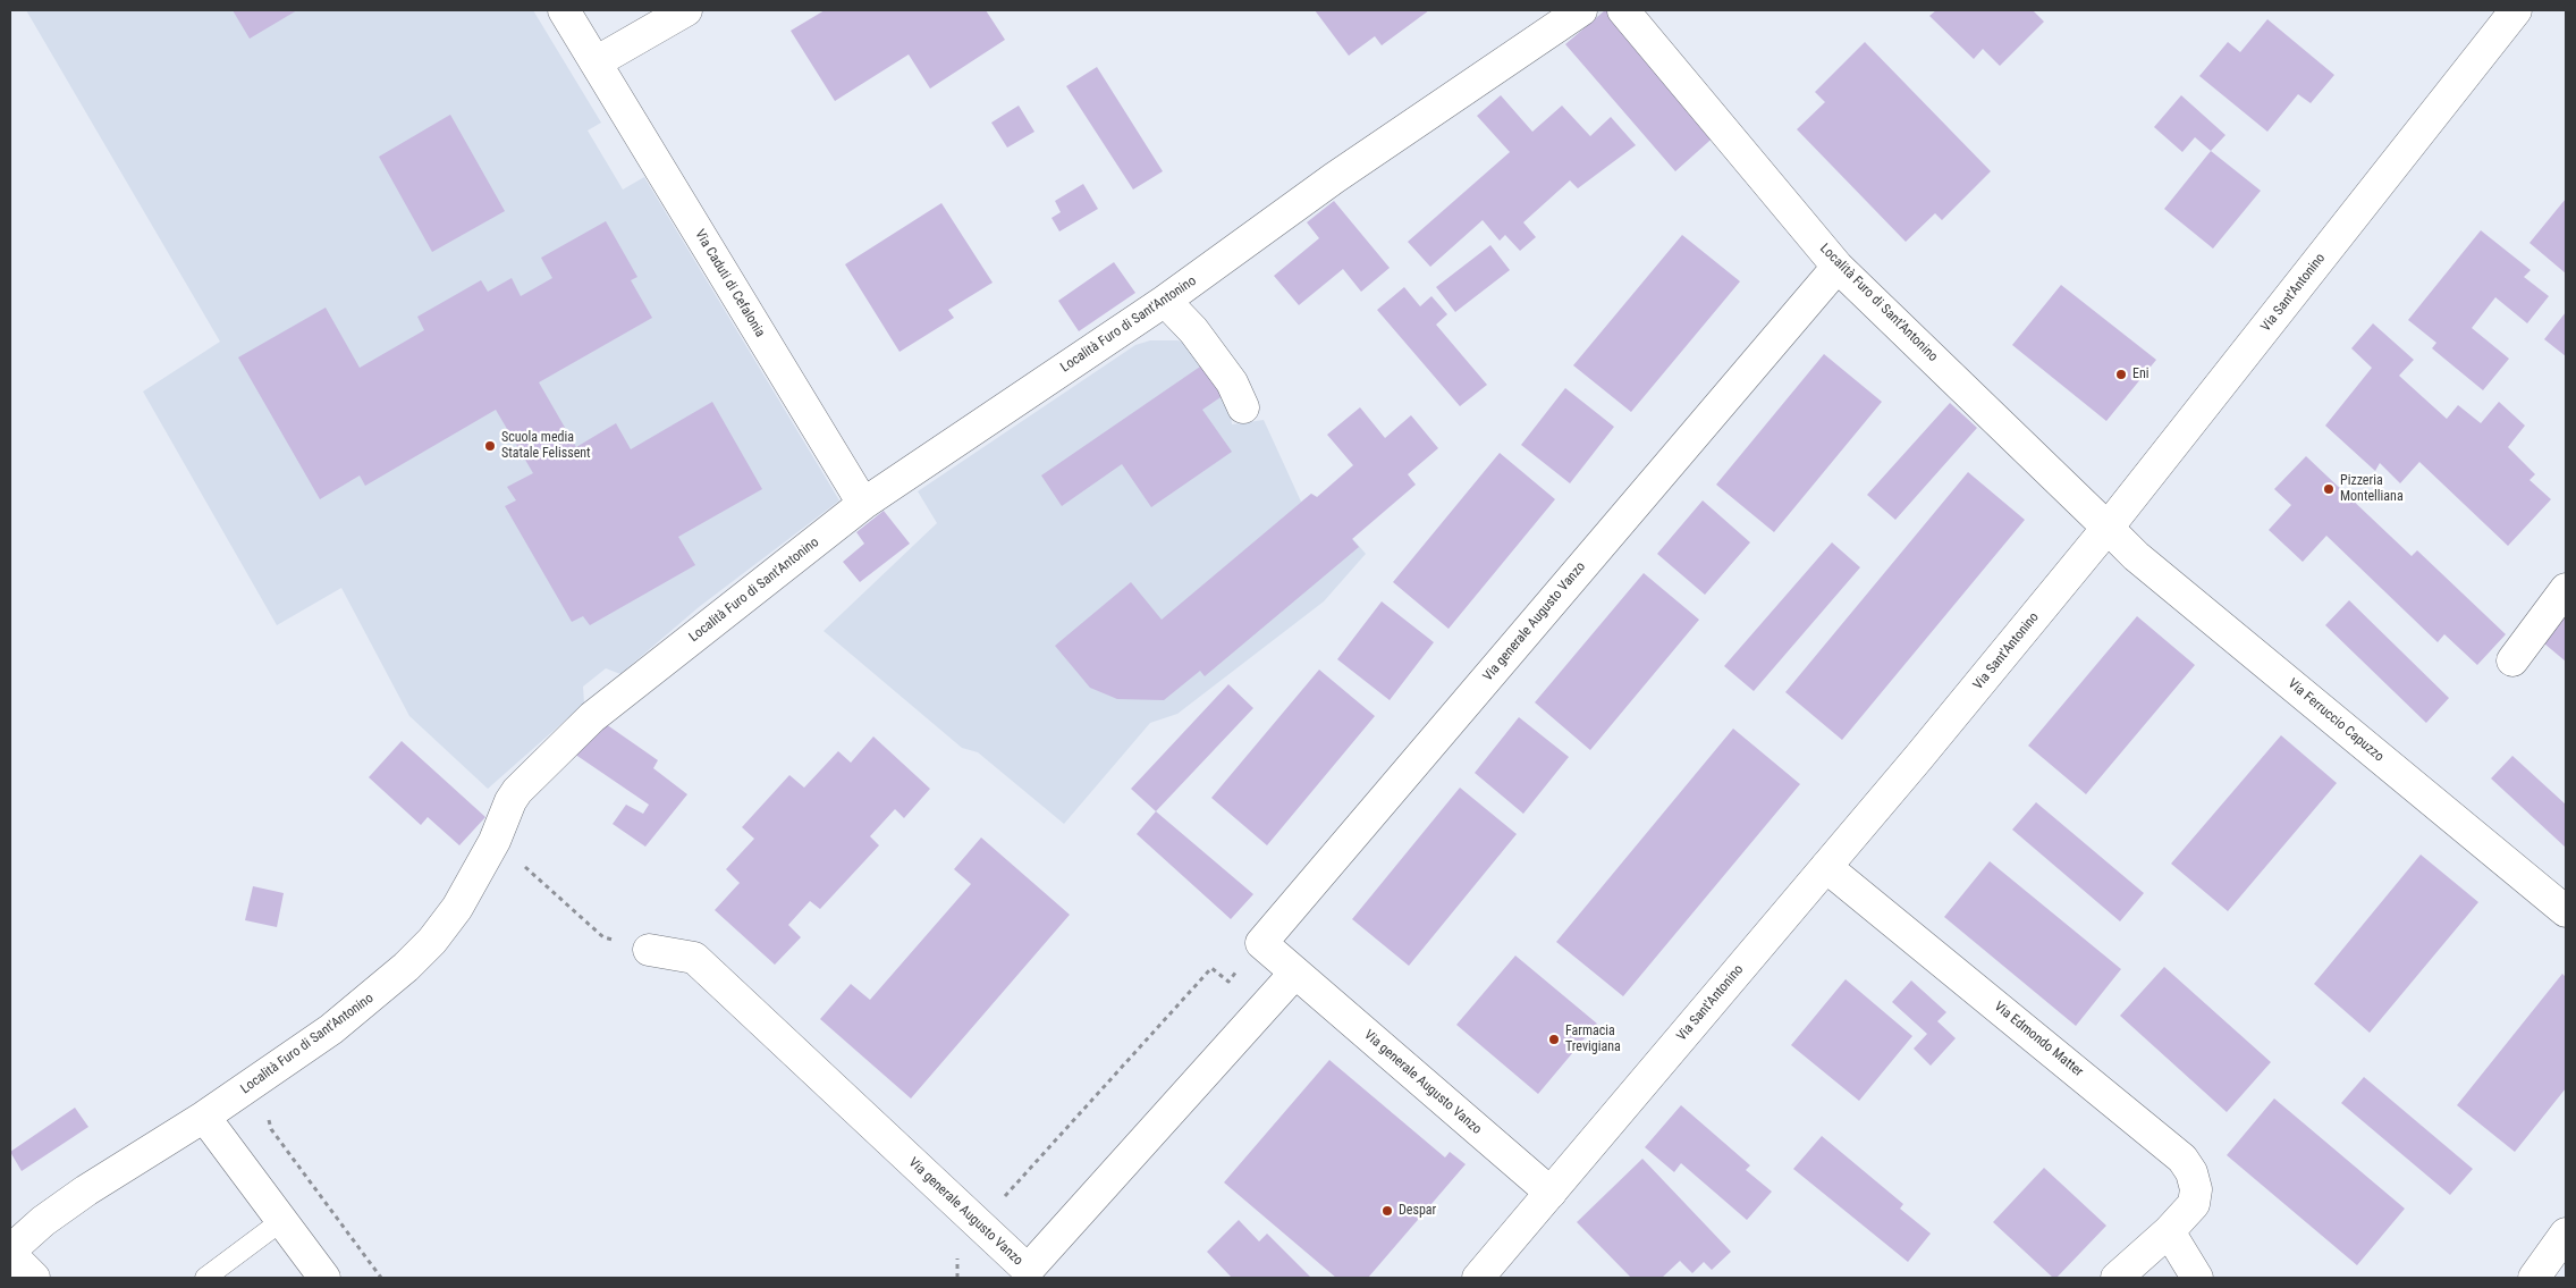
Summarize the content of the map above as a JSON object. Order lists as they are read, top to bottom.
{
  "streets": {
    "street": [
      "Via Caduti di Cefalonia",
      "Via Sant'Antonino",
      "Località Furo di Sant'Antonino",
      "Via generale Augusto Vanzo",
      "Via Ferruccio Capuzzo",
      "Via Edmondo Matter"
    ]
  },
  "crossings": [
    ["Via Caduti di Cefalonia", "Località Furo di Sant'Antonino"],
    ["Via Sant'Antonino", "Località Furo di Sant'Antonino"],
    ["Via Sant'Antonino", "Via generale Augusto Vanzo"],
    ["Via Sant'Antonino", "Via Ferruccio Capuzzo"],
    ["Via Sant'Antonino", "Via Edmondo Matter"],
    ["Località Furo di Sant'Antonino", "Via generale Augusto Vanzo"],
    ["Località Furo di Sant'Antonino", "Via Ferruccio Capuzzo"]
  ],
  "places": [
    "Eni",
    "Scuola media Statale Felissent",
    "Pizzeria Montelliana",
    "Farmacia Trevigiana",
    "Despar"
  ]
}
